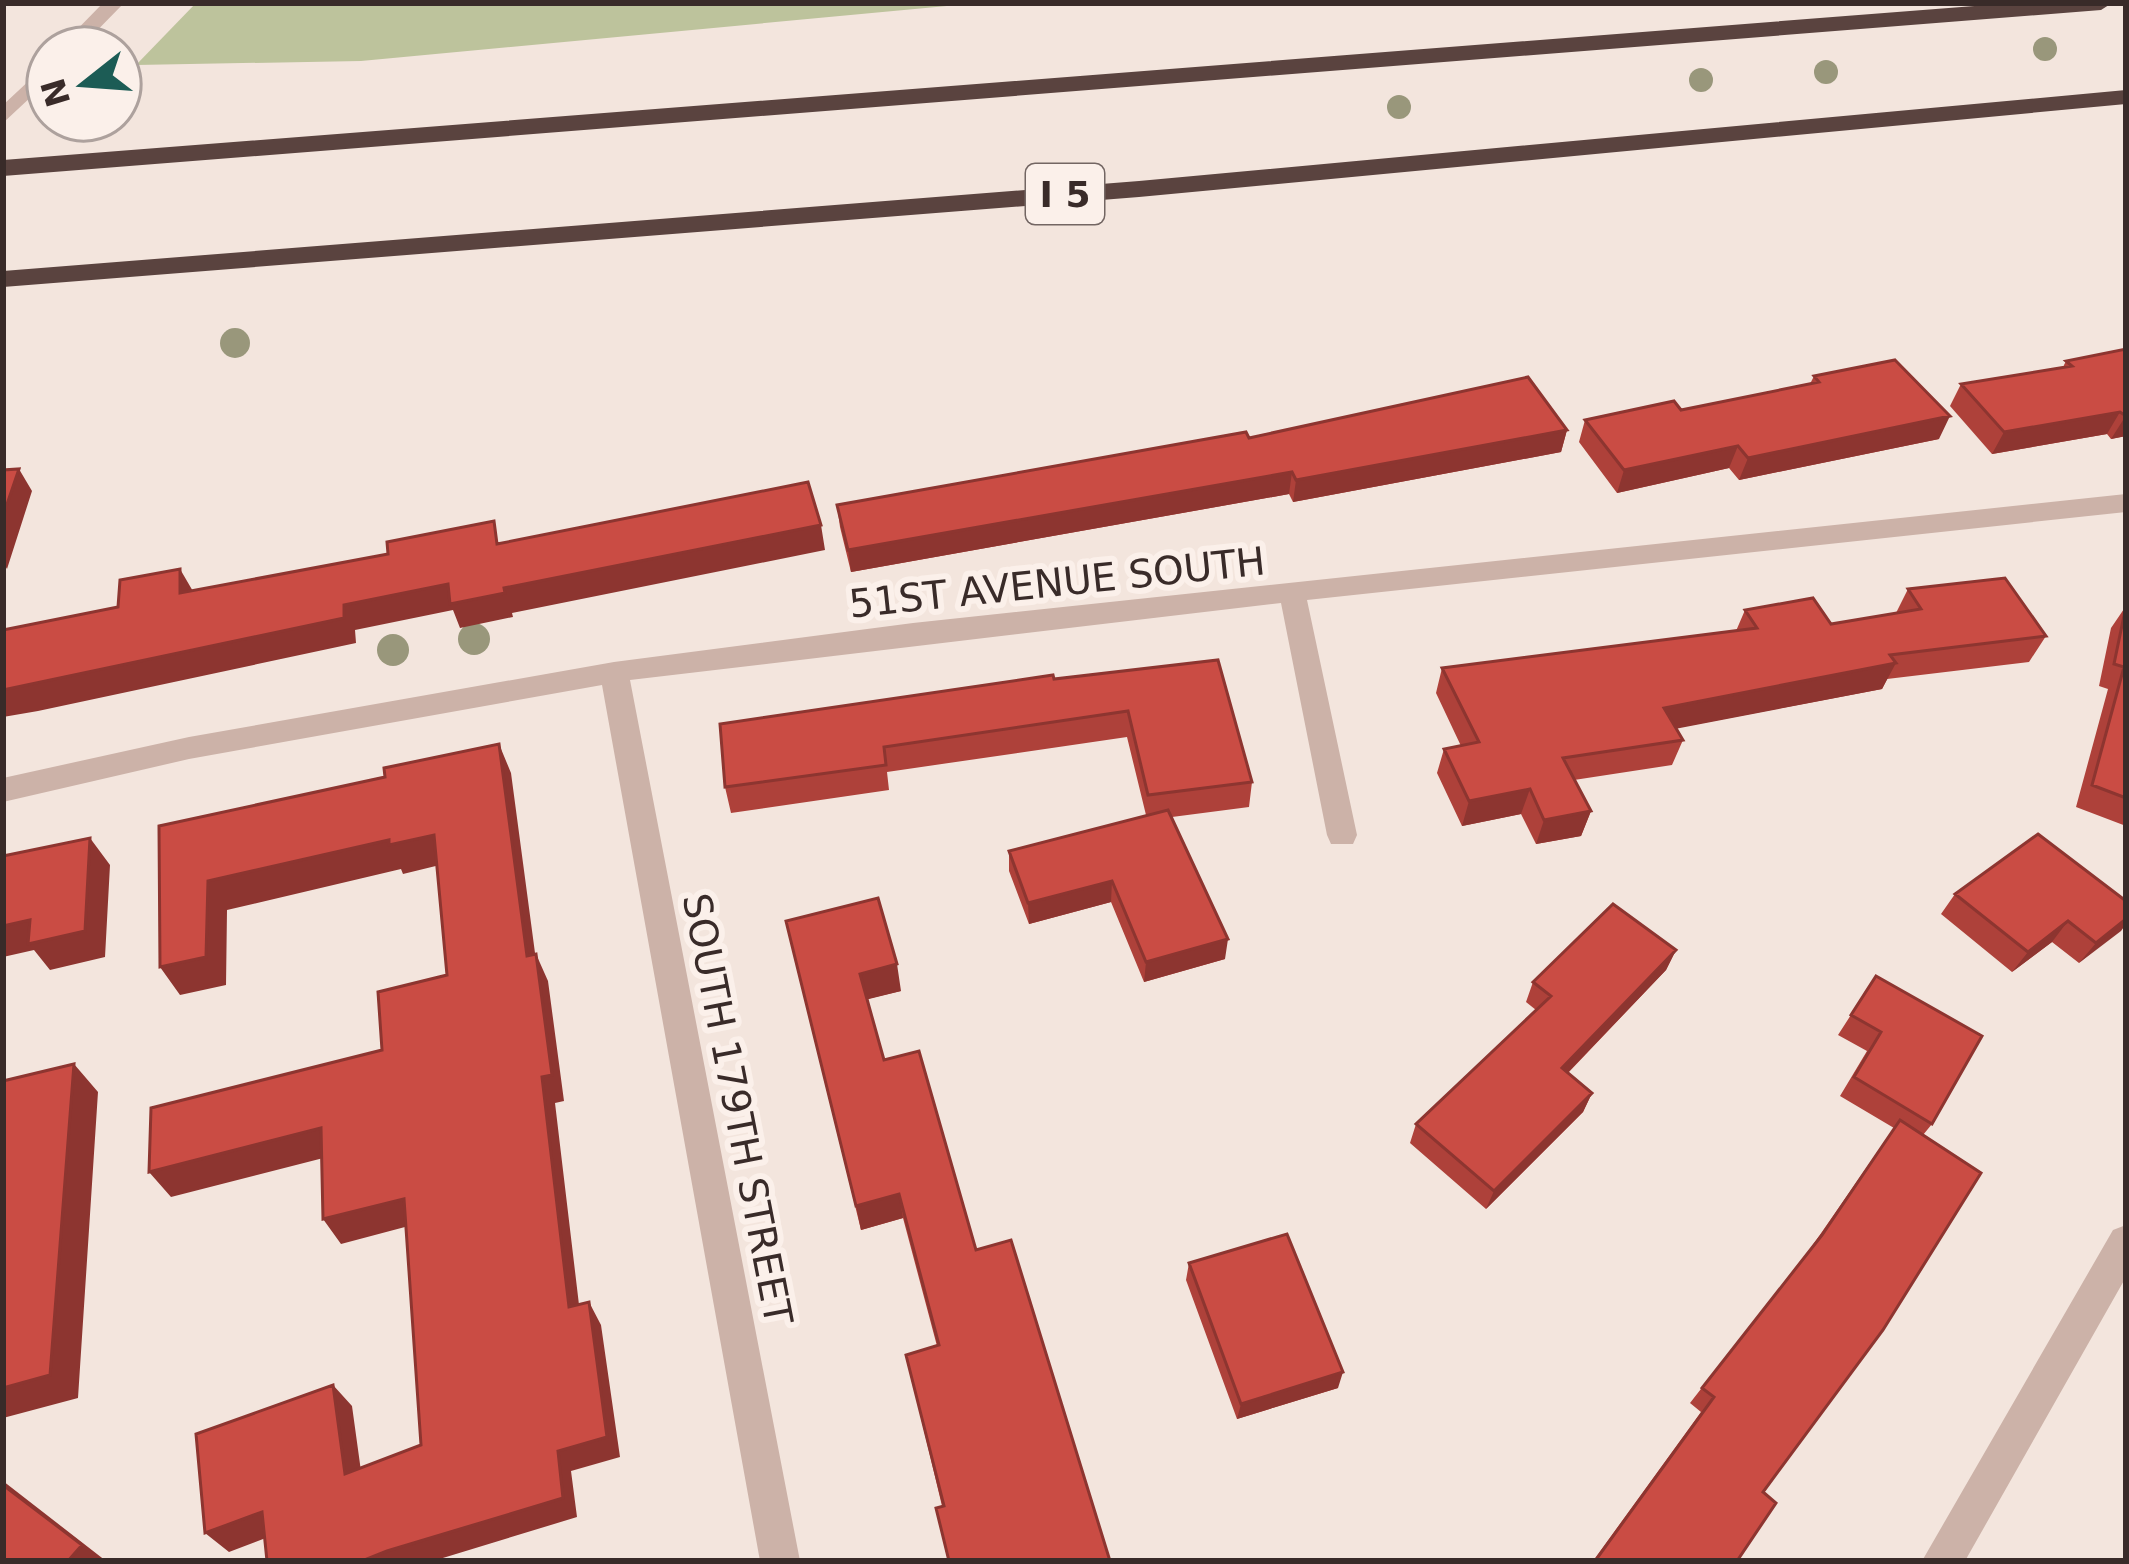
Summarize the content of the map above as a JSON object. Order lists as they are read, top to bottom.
{
  "streets": {
    "highway": ["I 5"],
    "street": ["51ST AVENUE SOUTH", "SOUTH 179TH STREET"]
  },
  "crossings": [
    ["51ST AVENUE SOUTH", "SOUTH 179TH STREET"]
  ],
  "north": "left"
}
